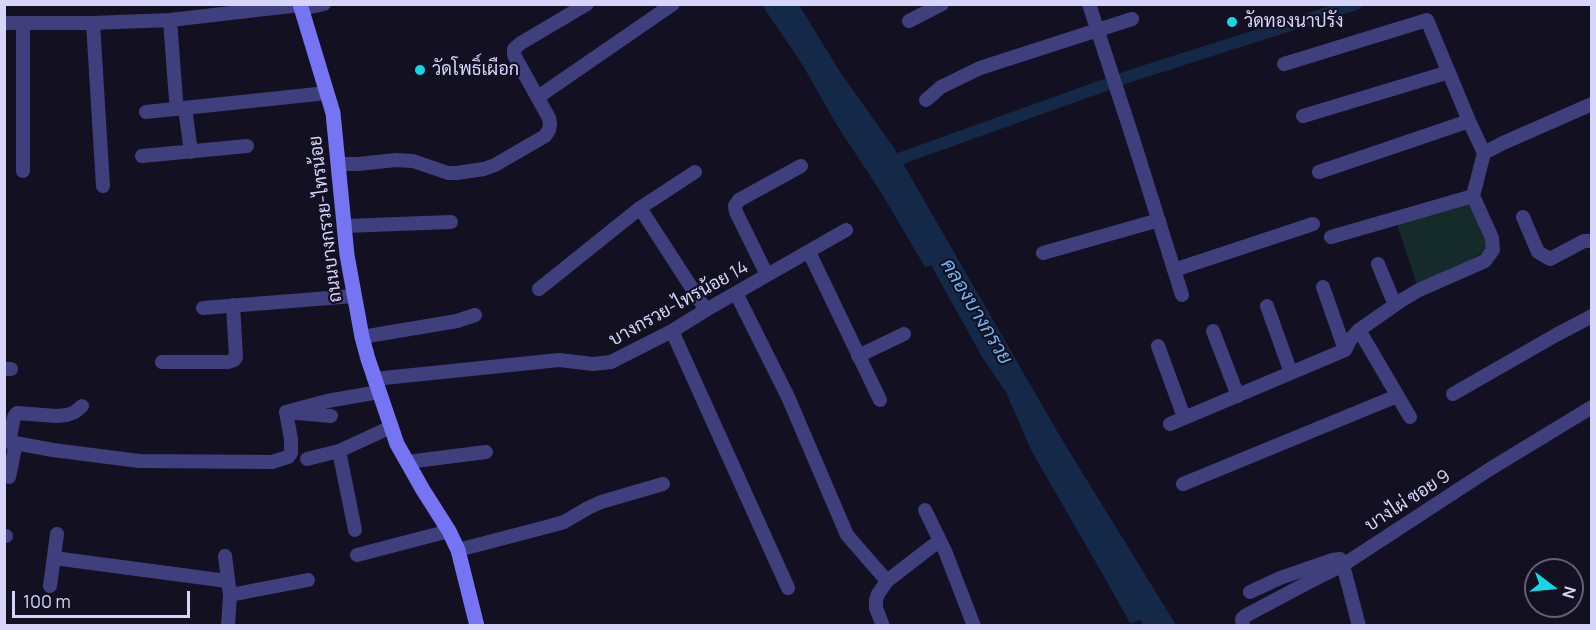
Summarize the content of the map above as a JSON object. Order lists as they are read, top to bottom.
{
  "streets": {
    "main road": ["ถนนบางกรวย-ไทรน้อย"],
    "street": ["บางกรวย-ไทรน้อย 14", "บางไผ่ ซอย 9"]
  },
  "crossings": [
    ["ถนนบางกรวย-ไทรน้อย", "บางกรวย-ไทรน้อย 14"]
  ],
  "water": ["คลองบางกรวย"],
  "places": ["วัดทองนาปรัง", "วัดโพธิ์เผือก"],
  "scale_bar": "100 m",
  "north": "right"
}
